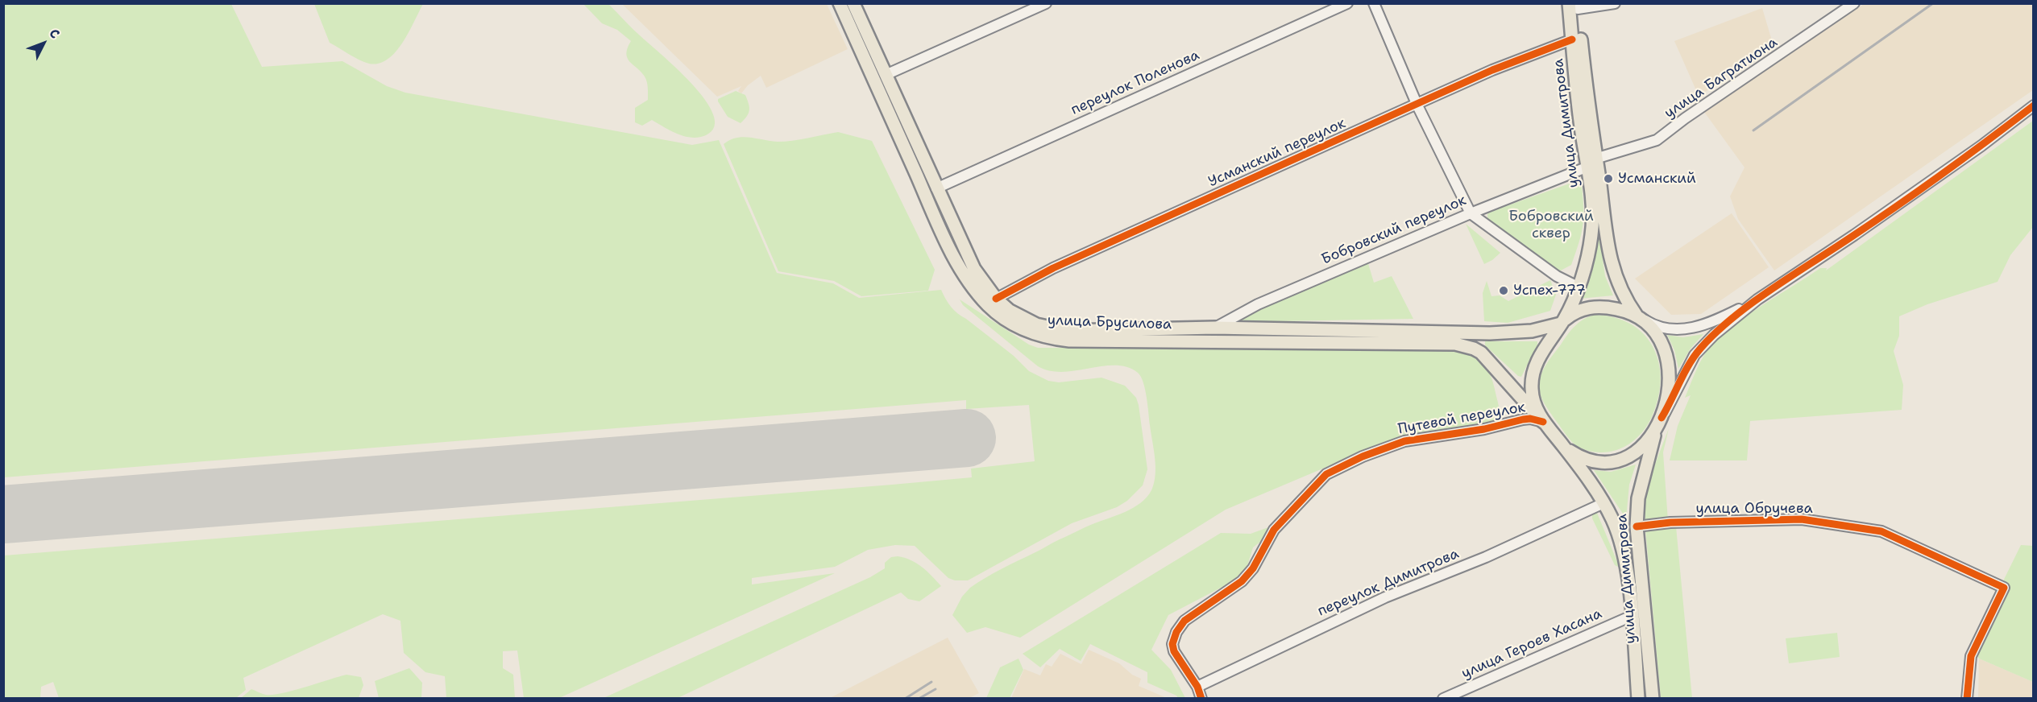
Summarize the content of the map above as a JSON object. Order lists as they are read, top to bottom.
{
  "streets": {
    "main road": ["улица Димитрова", "улица Брусилова"],
    "street": [
      "улица Багратиона",
      "переулок Поленова",
      "Усманский переулок",
      "Бобровский переулок",
      "Путевой переулок",
      "улица Обручева",
      "переулок Димитрова",
      "улица Героев Хасана"
    ]
  },
  "crossings": [
    ["улица Багратиона", "улица Димитрова"],
    ["улица Багратиона", "Бобровский переулок"],
    ["переулок Поленова", "улица Брусилова"],
    ["улица Димитрова", "Усманский переулок"],
    ["улица Димитрова", "Бобровский переулок"],
    ["улица Димитрова", "улица Брусилова"],
    ["улица Димитрова", "Путевой переулок"],
    ["улица Димитрова", "улица Обручева"],
    ["улица Димитрова", "переулок Димитрова"],
    ["улица Димитрова", "улица Героев Хасана"],
    ["Усманский переулок", "улица Брусилова"],
    ["Бобровский переулок", "улица Брусилова"],
    ["улица Брусилова", "Путевой переулок"],
    ["Путевой переулок", "переулок Димитрова"]
  ],
  "parks": ["Бобровский сквер"],
  "places": ["Усманский", "Успех-777"],
  "north": "top right"
}
